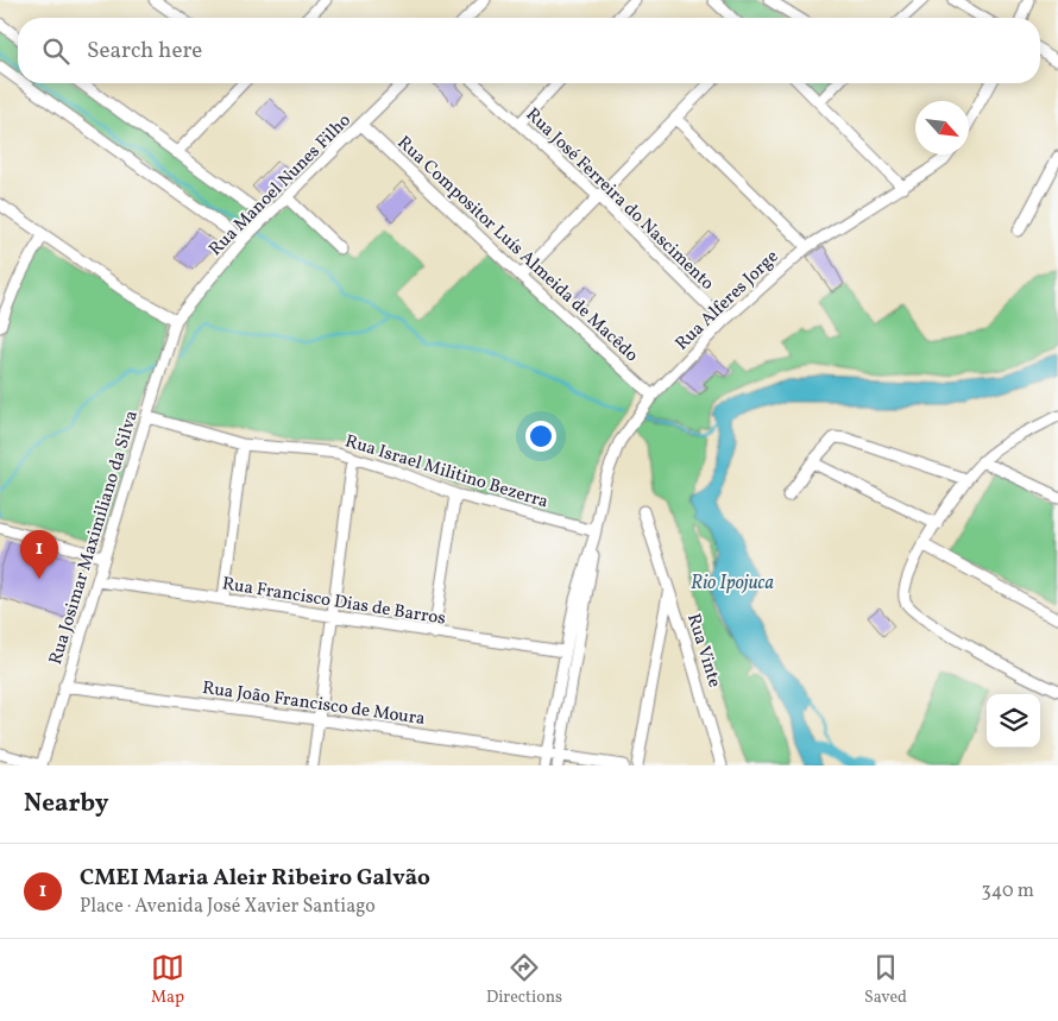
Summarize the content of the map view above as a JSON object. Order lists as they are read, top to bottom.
{
  "streets": {
    "street": [
      "Rua Manoel Nunes Filho",
      "Rua José Ferreira do Nascimento",
      "Rua Compositor Luís Almeida de Macêdo",
      "Rua Alferes Jorge",
      "Rua Israel Militino Bezerra",
      "Rua Josimar Maximiliano da Silva",
      "Rua Francisco Dias de Barros",
      "Rua Vinte",
      "Rua João Francisco de Moura"
    ]
  },
  "crossings": [
    ["Rua Manoel Nunes Filho", "Rua Compositor Luís Almeida de Macêdo"],
    ["Rua Manoel Nunes Filho", "Rua Josimar Maximiliano da Silva"],
    ["Rua José Ferreira do Nascimento", "Rua Alferes Jorge"],
    ["Rua Compositor Luís Almeida de Macêdo", "Rua Alferes Jorge"],
    ["Rua Alferes Jorge", "Rua Israel Militino Bezerra"],
    ["Rua Israel Militino Bezerra", "Rua Josimar Maximiliano da Silva"],
    ["Rua Josimar Maximiliano da Silva", "Rua Francisco Dias de Barros"],
    ["Rua Josimar Maximiliano da Silva", "Rua João Francisco de Moura"]
  ],
  "water": ["Rio Ipojuca"],
  "north": "bottom right",
  "page": {
    "search": "Search here",
    "pins": "1",
    "heading": "Nearby",
    "list": [
      {
        "mark": "1",
        "name": "CMEI Maria Aleir Ribeiro Galvão",
        "note": "Place · Avenida José Xavier Santiago",
        "value": "340 m"
      }
    ],
    "nav": ["Map", "Directions", "Saved"]
  }
}
